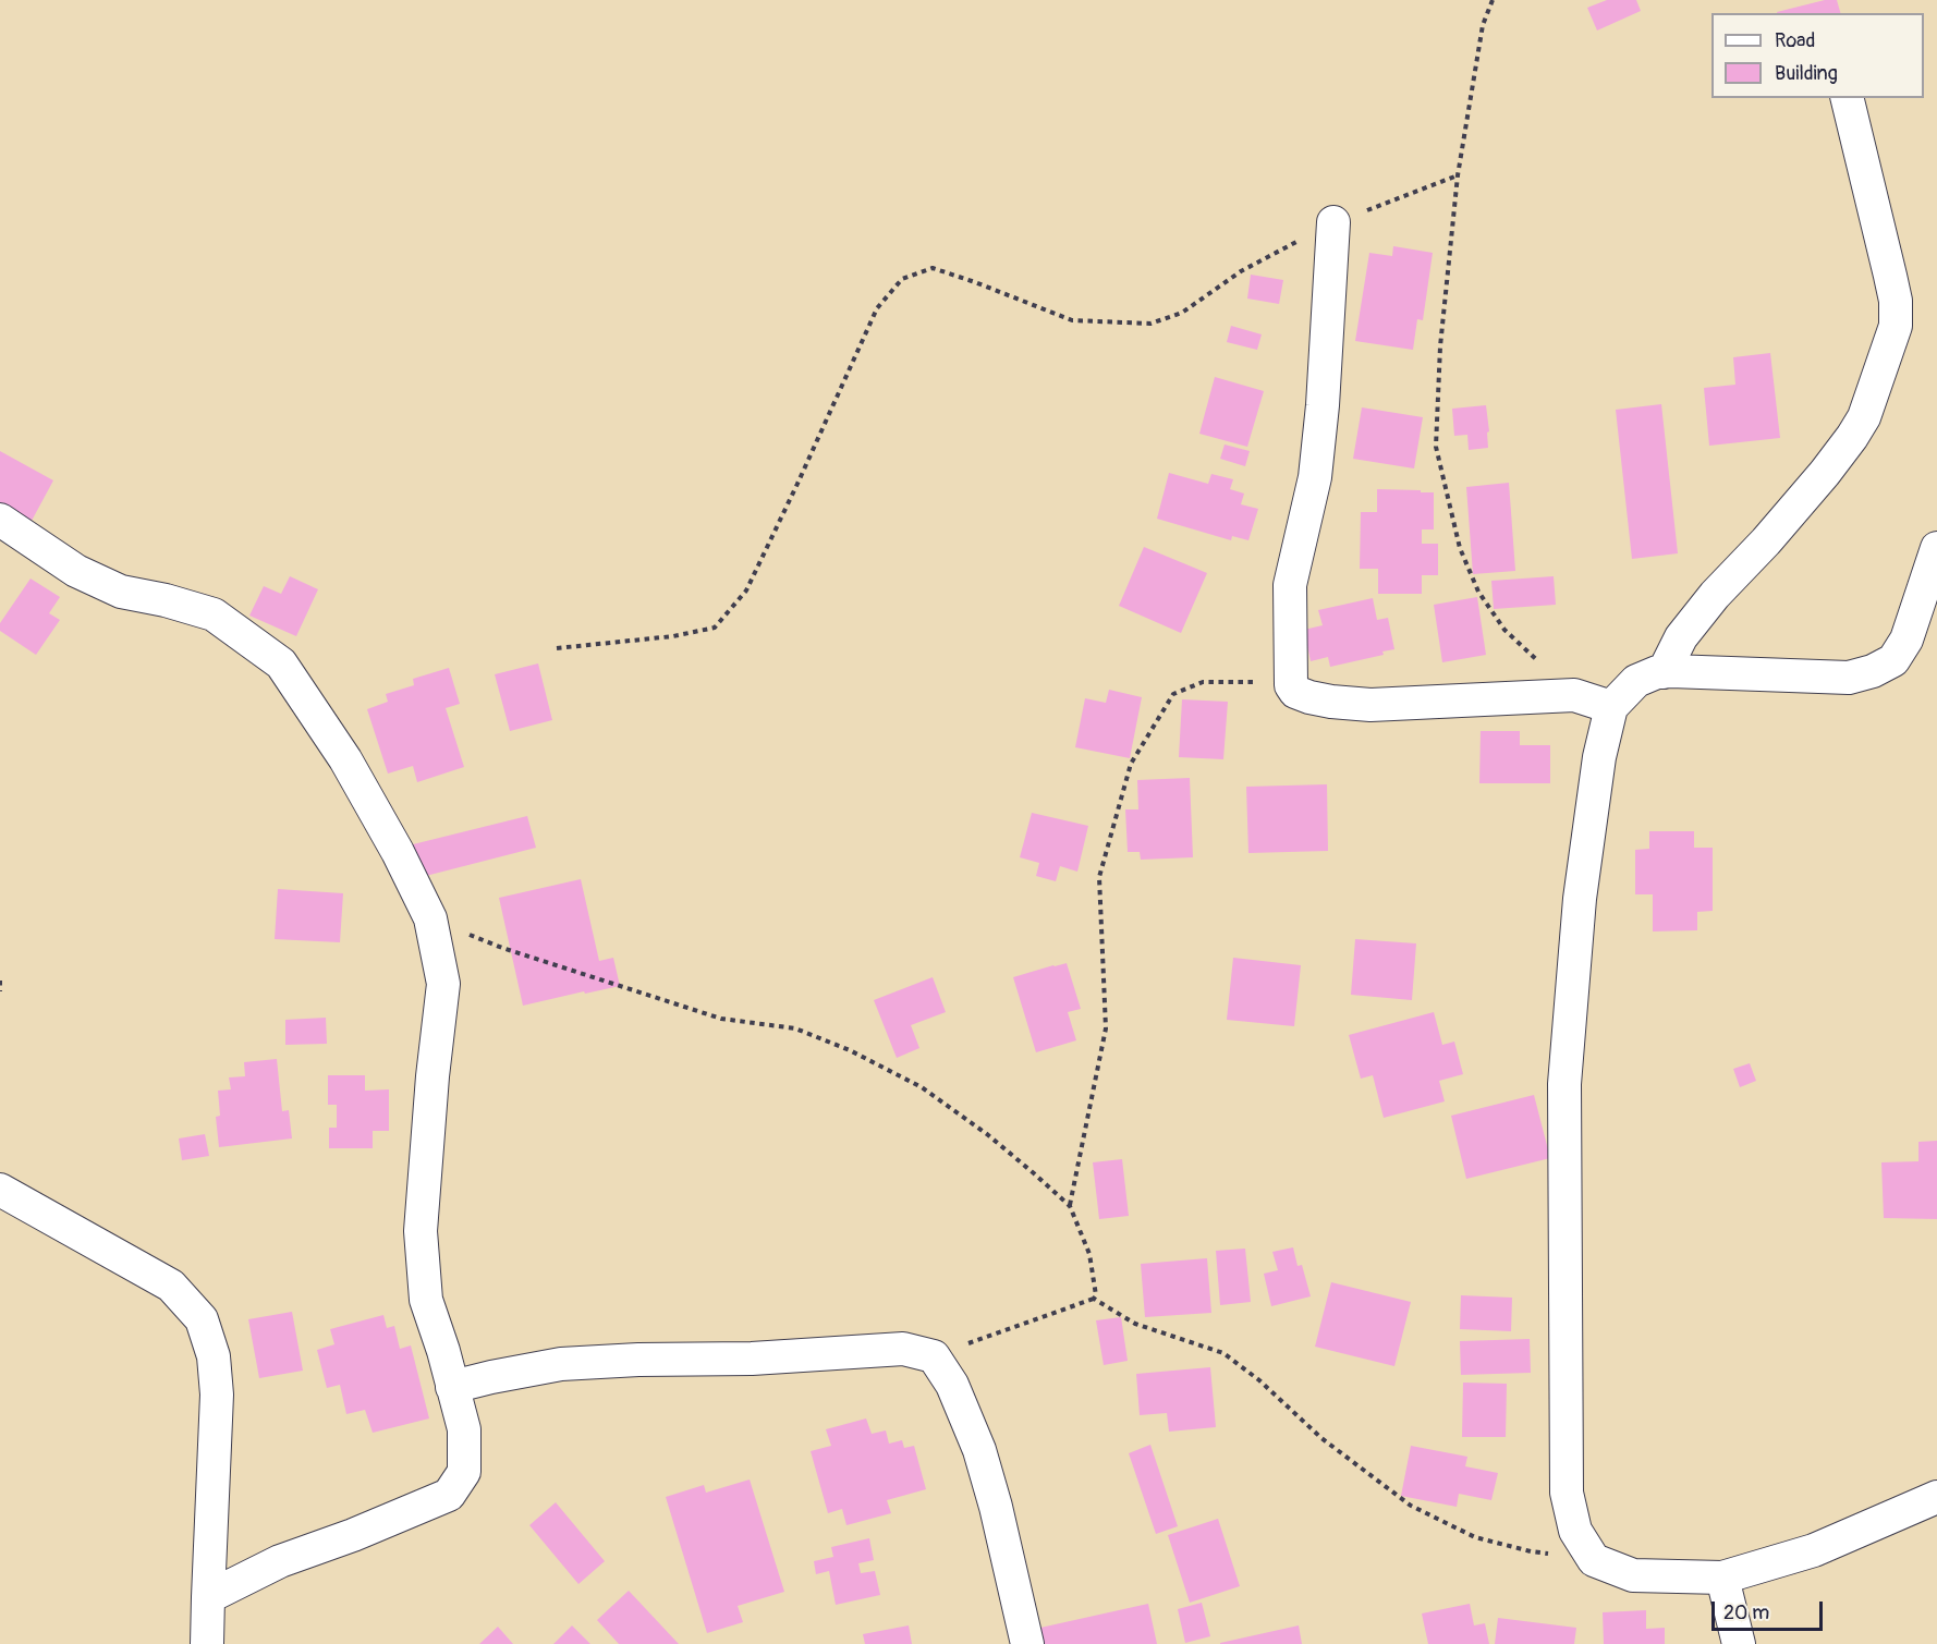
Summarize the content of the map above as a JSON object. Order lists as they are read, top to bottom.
{
  "legend": ["Road", "Building"],
  "scale_bar": "20 m"
}
